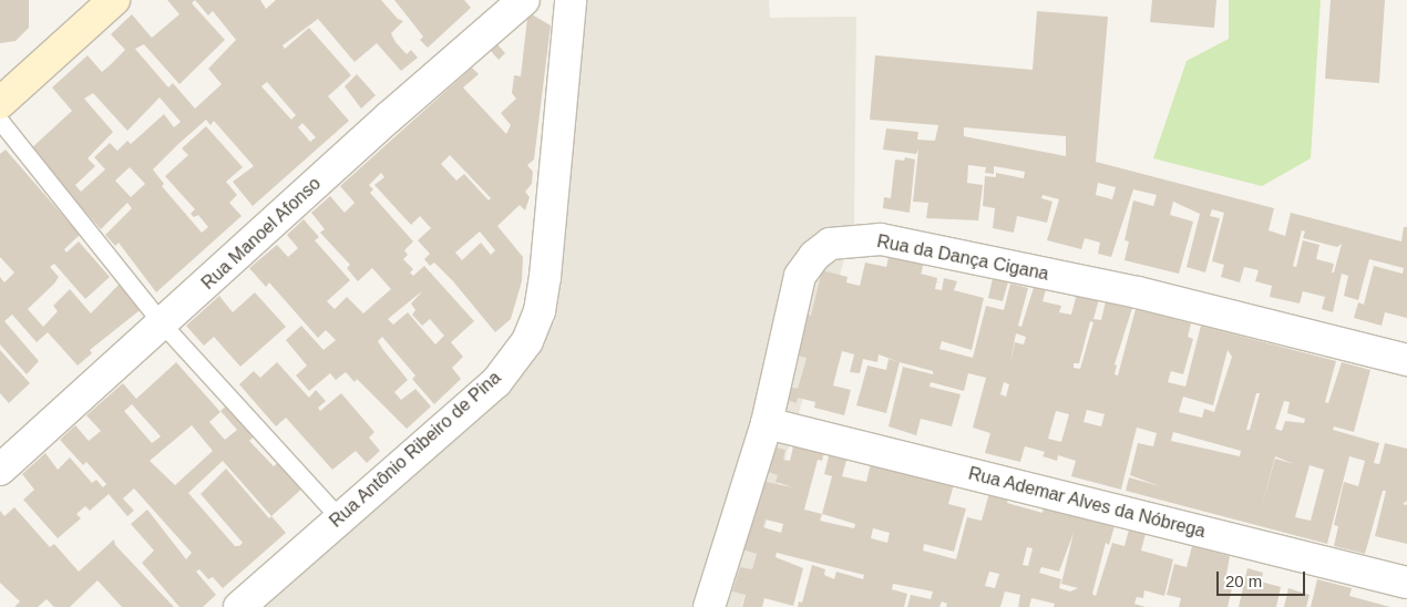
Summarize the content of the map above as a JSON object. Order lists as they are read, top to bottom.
{
  "streets": {
    "street": [
      "Rua Manoel Afonso",
      "Rua da Dança Cigana",
      "Rua Antônio Ribeiro de Pina",
      "Rua Ademar Alves da Nóbrega"
    ]
  },
  "crossings": [
    ["Rua da Dança Cigana", "Rua Ademar Alves da Nóbrega"]
  ],
  "scale_bar": "20 m"
}
